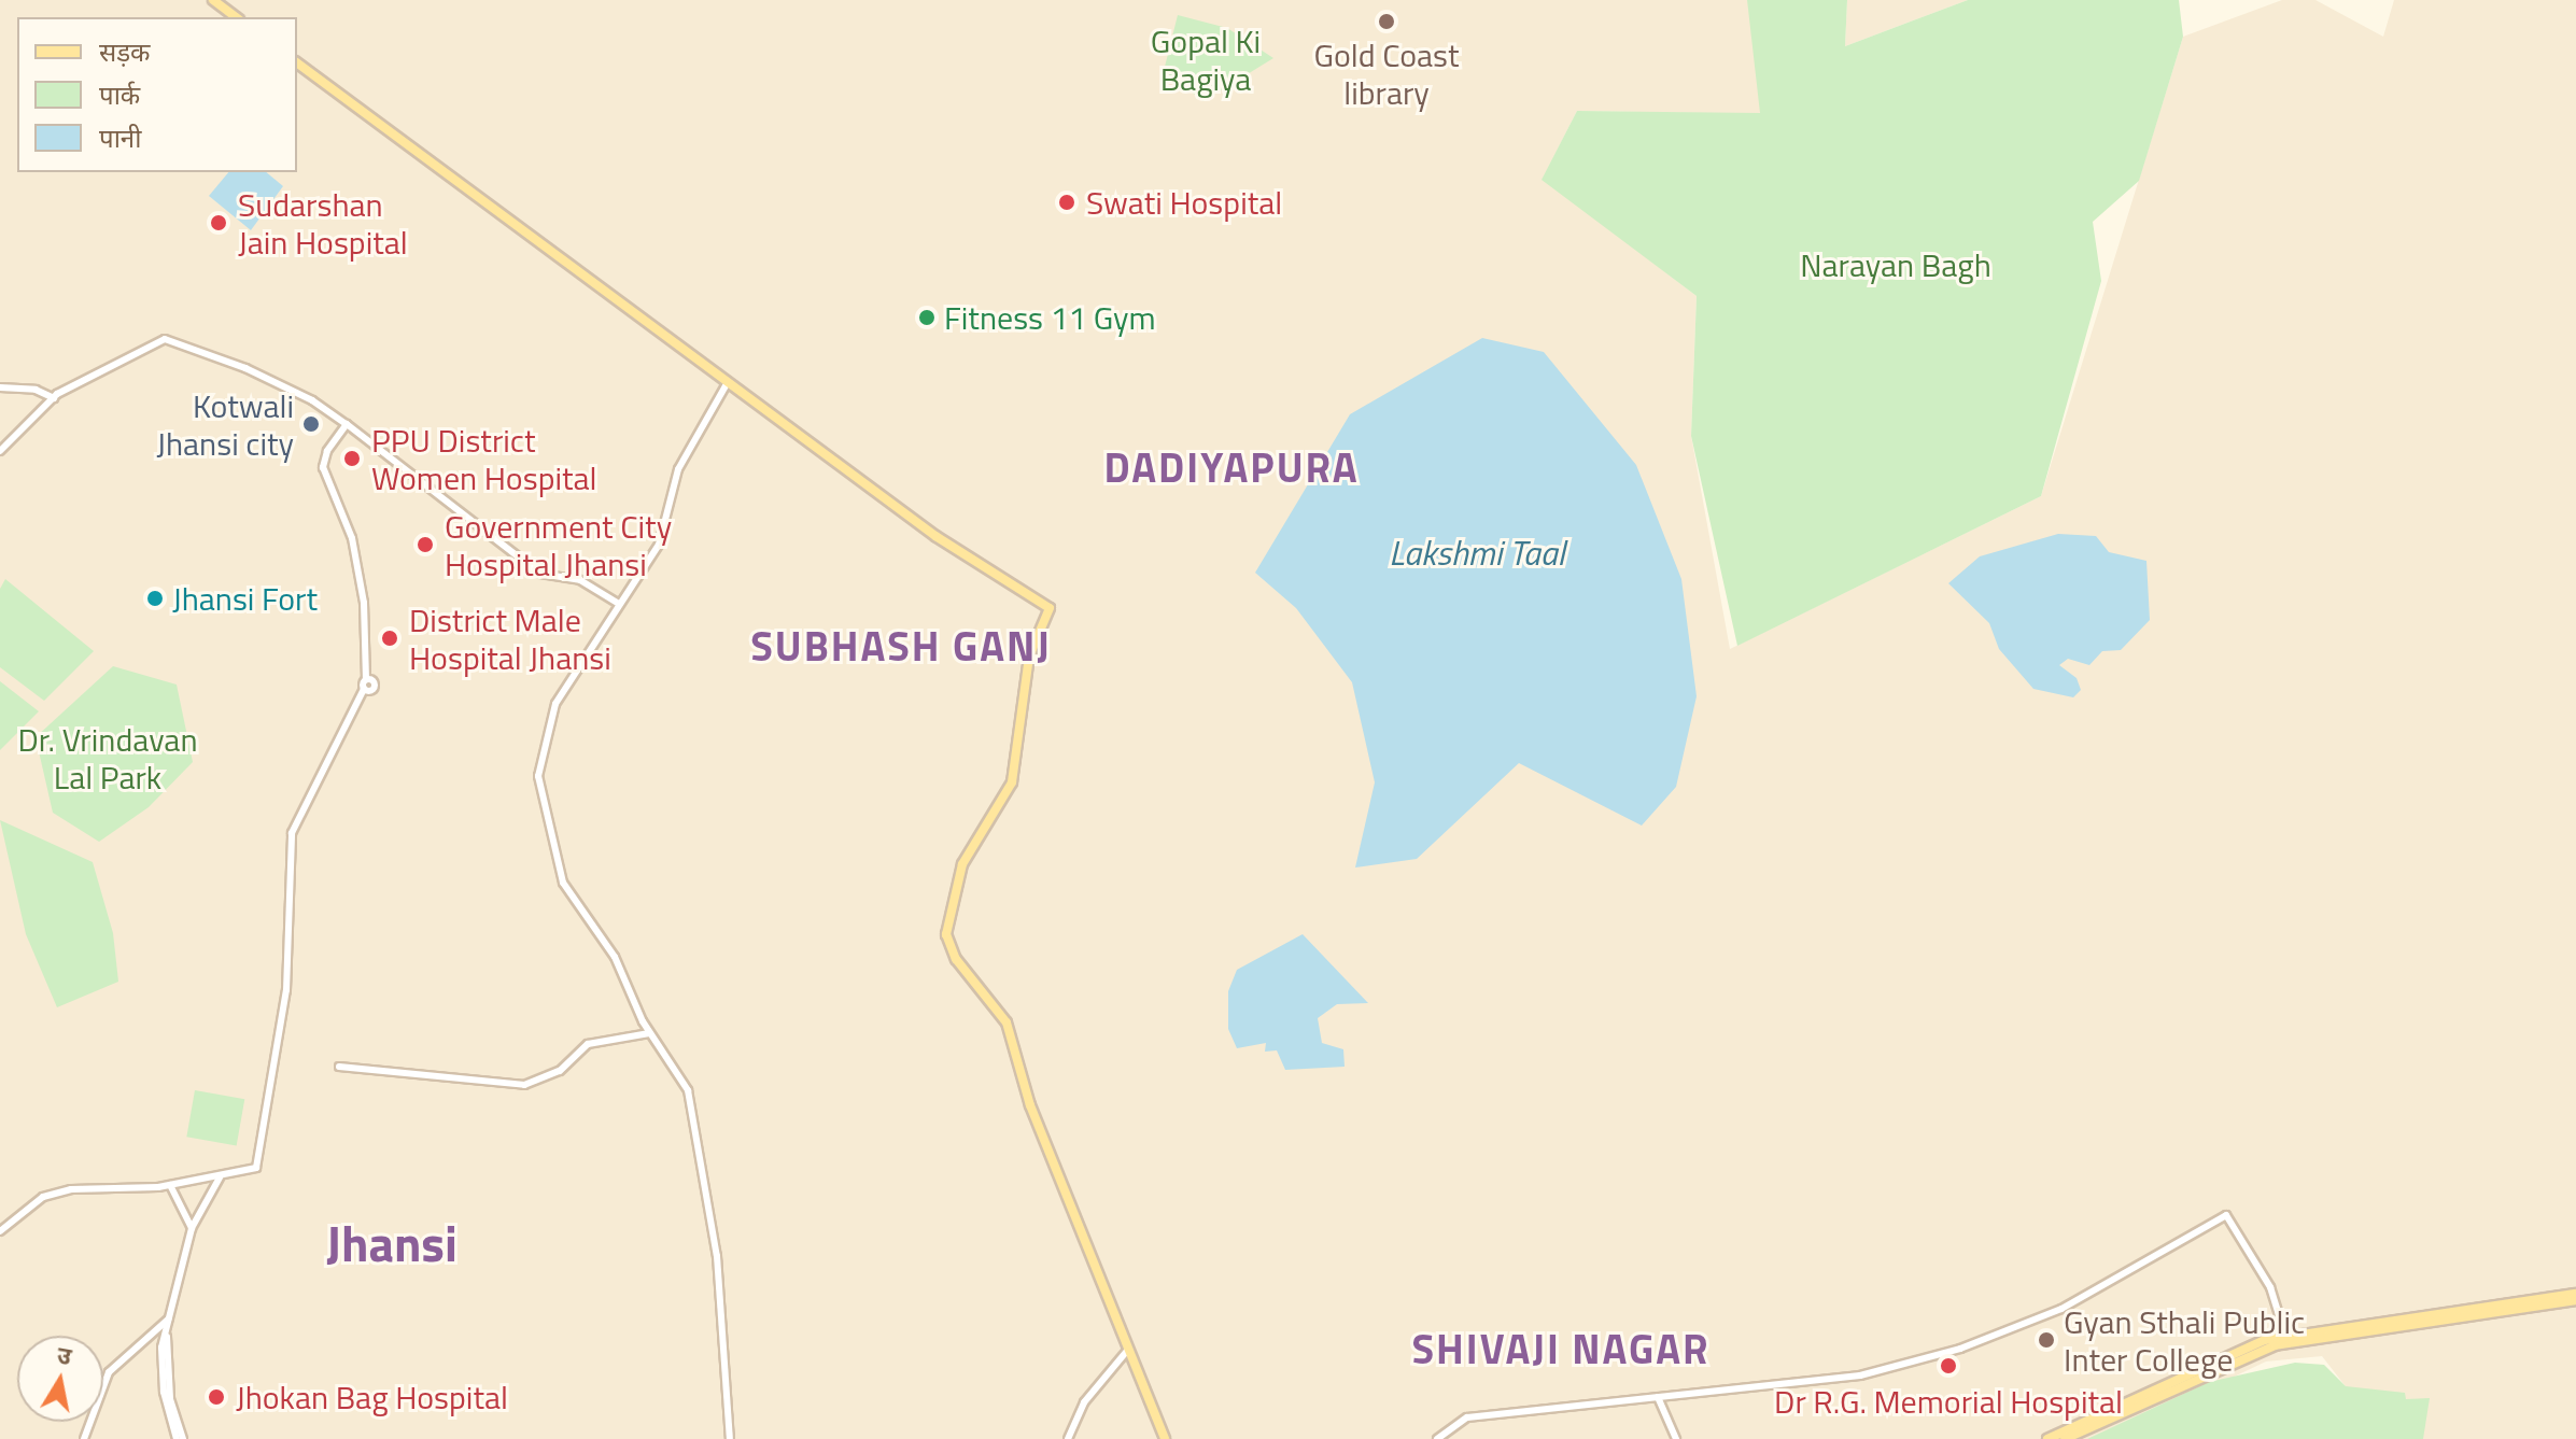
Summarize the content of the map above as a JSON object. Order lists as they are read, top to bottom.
{
  "districts": [
    "DADIYAPURA",
    "SUBHASH GANJ",
    "Jhansi",
    "SHIVAJI NAGAR"
  ],
  "water": ["Lakshmi Taal"],
  "parks": ["Gopal Ki Bagiya", "Narayan Bagh", "Dr. Vrindavan Lal Park"],
  "places": [
    "Gold Coast library",
    "Swati Hospital",
    "Sudarshan Jain Hospital",
    "Fitness 11 Gym",
    "Kotwali Jhansi city",
    "PPU District Women Hospital",
    "Government City Hospital Jhansi",
    "Jhansi Fort",
    "District Male Hospital Jhansi",
    "Gyan Sthali Public Inter College",
    "Dr R.G. Memorial Hospital",
    "Jhokan Bag Hospital"
  ],
  "legend": ["सड़क", "पार्क", "पानी"],
  "north": "top"
}
